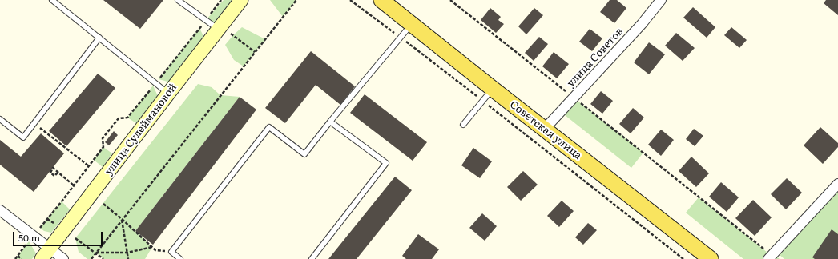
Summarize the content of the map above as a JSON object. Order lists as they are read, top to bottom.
{
  "streets": {
    "main road": ["Советская улица"],
    "street": ["улица Советов", "улица Сулеймановой"]
  },
  "crossings": [
    ["улица Советов", "Советская улица"]
  ],
  "scale_bar": "50 m"
}
